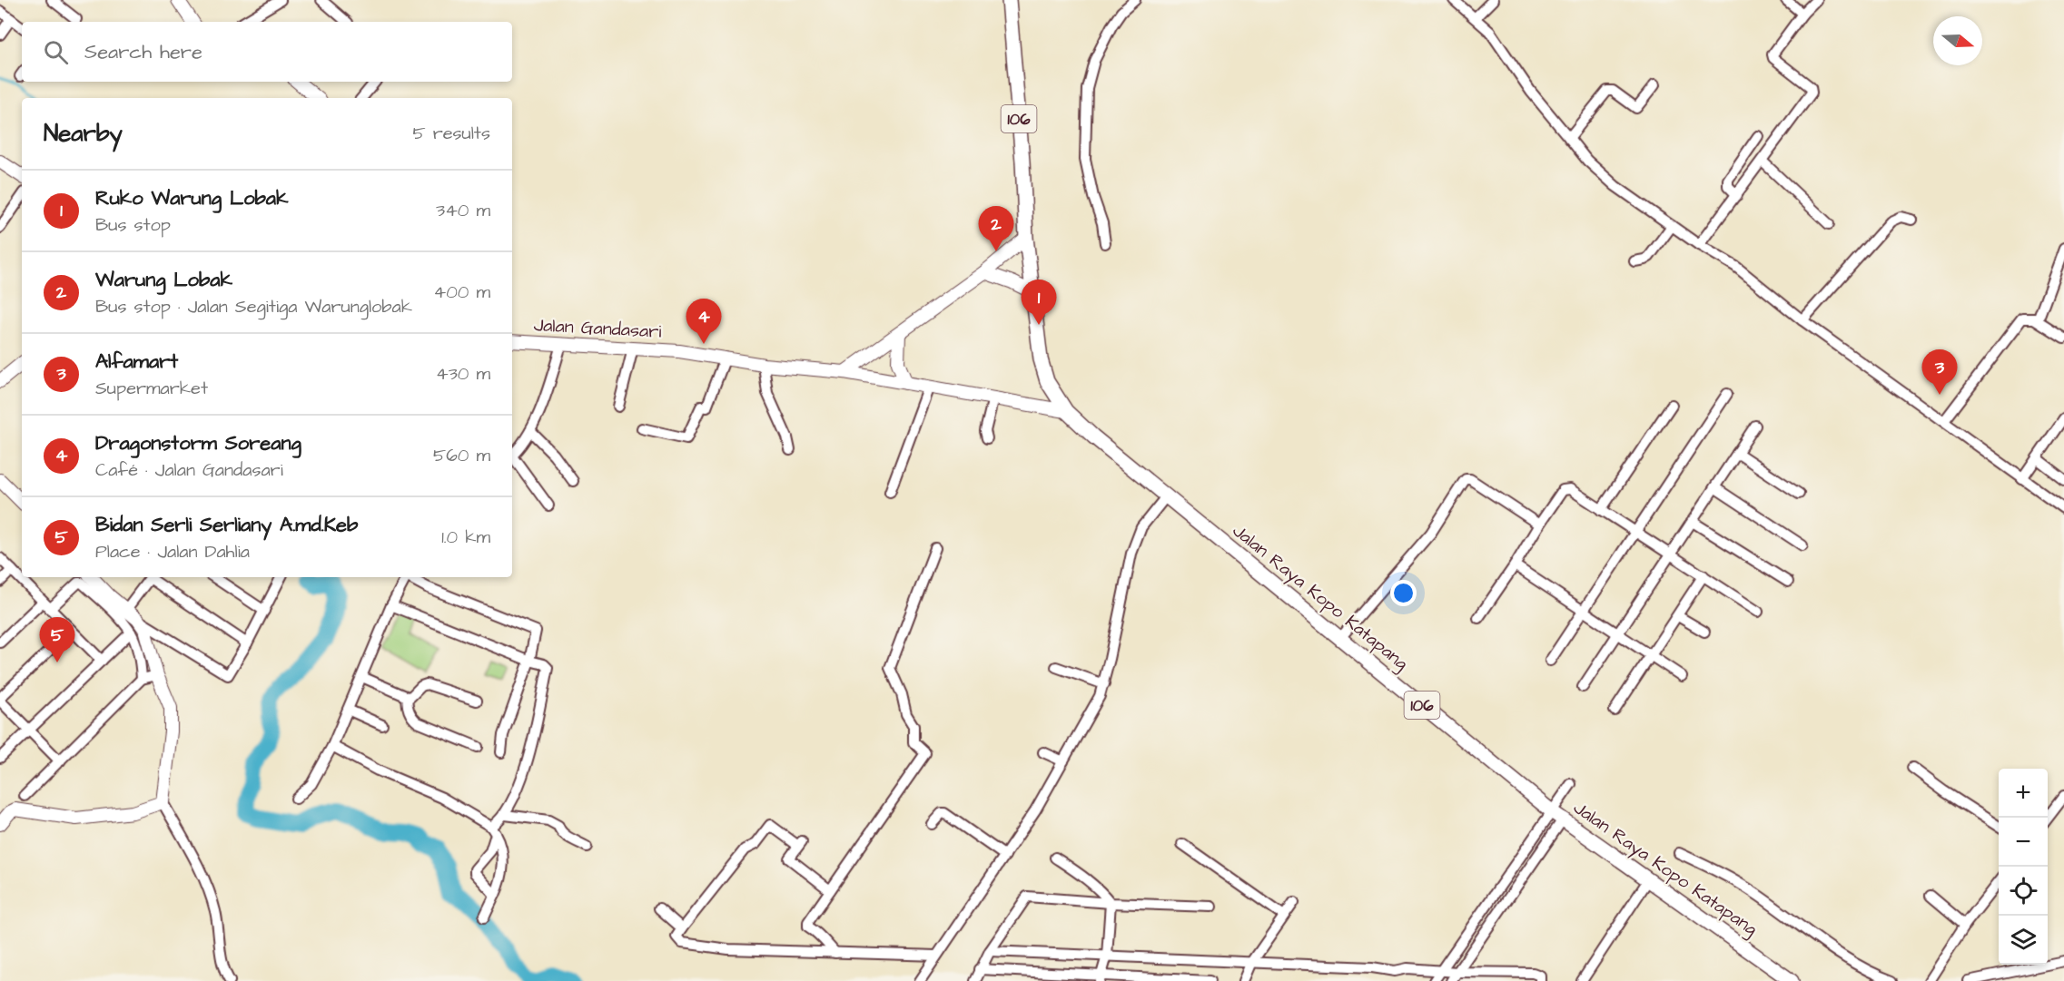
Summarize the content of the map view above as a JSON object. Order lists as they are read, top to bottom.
{
  "streets": {
    "main road": ["106", "Jalan Raya Kopo Katapang"],
    "street": ["Jalan Gandasari"]
  },
  "crossings": [
    ["106", "Jalan Gandasari"],
    ["106", "Jalan Raya Kopo Katapang"],
    ["Jalan Gandasari", "Jalan Raya Kopo Katapang"]
  ],
  "north": "right",
  "page": {
    "search": "Search here",
    "heading": ["Nearby", "5 results"],
    "list": [
      {
        "mark": "1",
        "name": "Ruko Warung Lobak",
        "note": "Bus stop",
        "value": "340 m"
      },
      {
        "mark": "2",
        "name": "Warung Lobak",
        "note": "Bus stop · Jalan Segitiga Warunglobak",
        "value": "400 m"
      },
      {
        "mark": "3",
        "name": "Alfamart",
        "note": "Supermarket",
        "value": "430 m"
      },
      {
        "mark": "4",
        "name": "Dragonstorm Soreang",
        "note": "Café · Jalan Gandasari",
        "value": "560 m"
      },
      {
        "mark": "5",
        "name": "Bidan Serli Serliany A.md.Keb",
        "note": "Place · Jalan Dahlia",
        "value": "1.0 km"
      }
    ],
    "pins": [
      "2",
      "1",
      "4",
      "3",
      "5"
    ],
    "map_buttons": ["+", "−"]
  }
}
